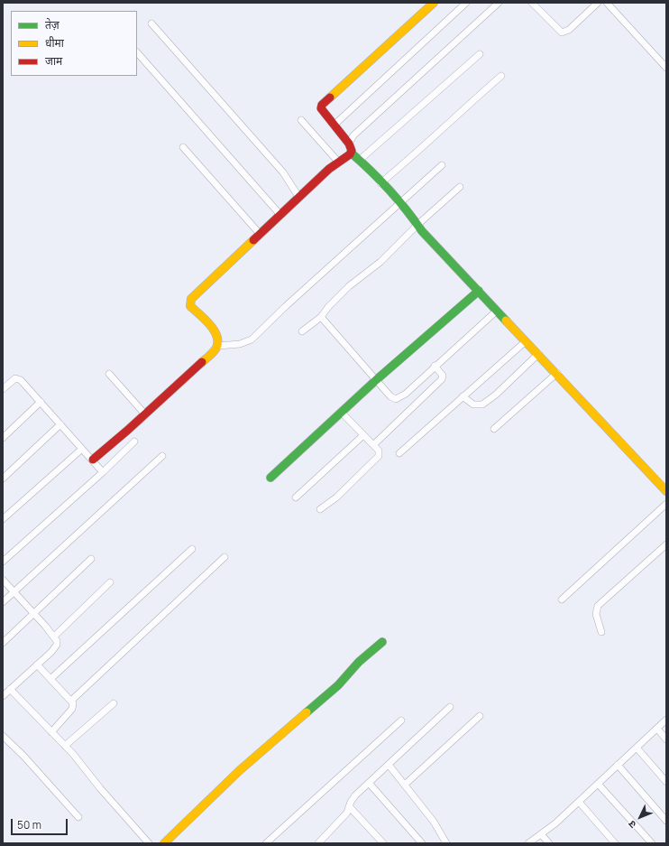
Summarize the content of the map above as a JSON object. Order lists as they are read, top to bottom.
{
  "legend": ["तेज़", "धीमा", "जाम"],
  "scale_bar": "50 m",
  "north": "bottom left"
}
